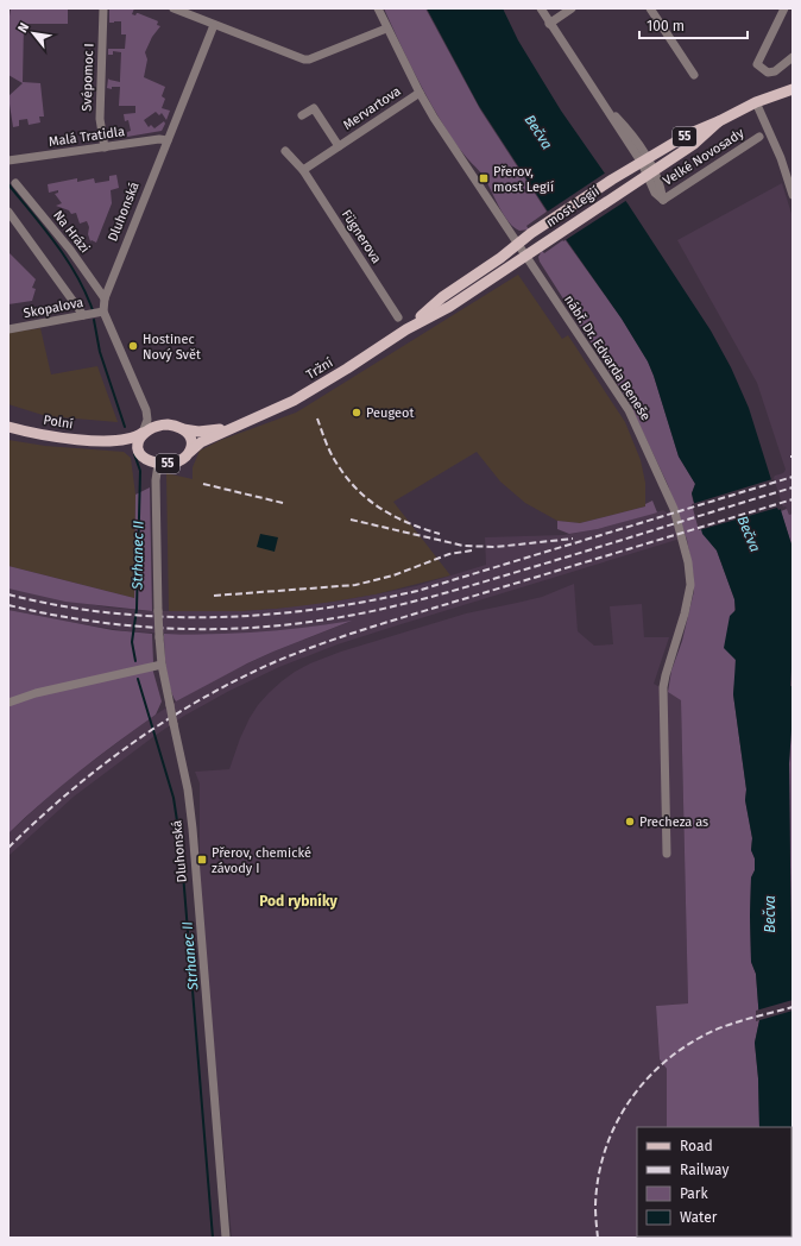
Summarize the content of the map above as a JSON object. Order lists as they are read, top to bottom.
{
  "streets": {
    "main road": [
      "55",
      "Velké Novosady",
      "most Legií",
      "Dluhonská",
      "Tržní",
      "Polní"
    ],
    "street": [
      "Svépomoc I",
      "Mervartova",
      "Malá Tratidla",
      "Na Hrázi",
      "Fügnerova",
      "Skopalova",
      "nábř. Dr. Edvarda Beneše"
    ]
  },
  "crossings": [
    ["Svépomoc I", "Malá Tratidla"],
    ["Mervartova", "Fügnerova"],
    ["Mervartova", "nábř. Dr. Edvarda Beneše"],
    ["Malá Tratidla", "Dluhonská"],
    ["55", "Dluhonská"],
    ["55", "Tržní"],
    ["55", "Polní"],
    ["Velké Novosady", "most Legií"],
    ["most Legií", "Tržní"],
    ["Dluhonská", "Na Hrázi"],
    ["Dluhonská", "Skopalova"],
    ["Dluhonská", "Tržní"],
    ["Dluhonská", "Polní"],
    ["nábř. Dr. Edvarda Beneše", "Tržní"],
    ["Tržní", "Polní"]
  ],
  "districts": ["Pod rybníky"],
  "water": ["Bečva", "Strhanec II"],
  "places": {
    "transit": ["Přerov, most Legií", "Přerov, chemické závody I"],
    "other": ["Hostinec Nový Svět", "Peugeot", "Precheza as"]
  },
  "legend": [
    "Road",
    "Railway",
    "Park",
    "Water"
  ],
  "scale_bar": "100 m",
  "north": "top left"
}
